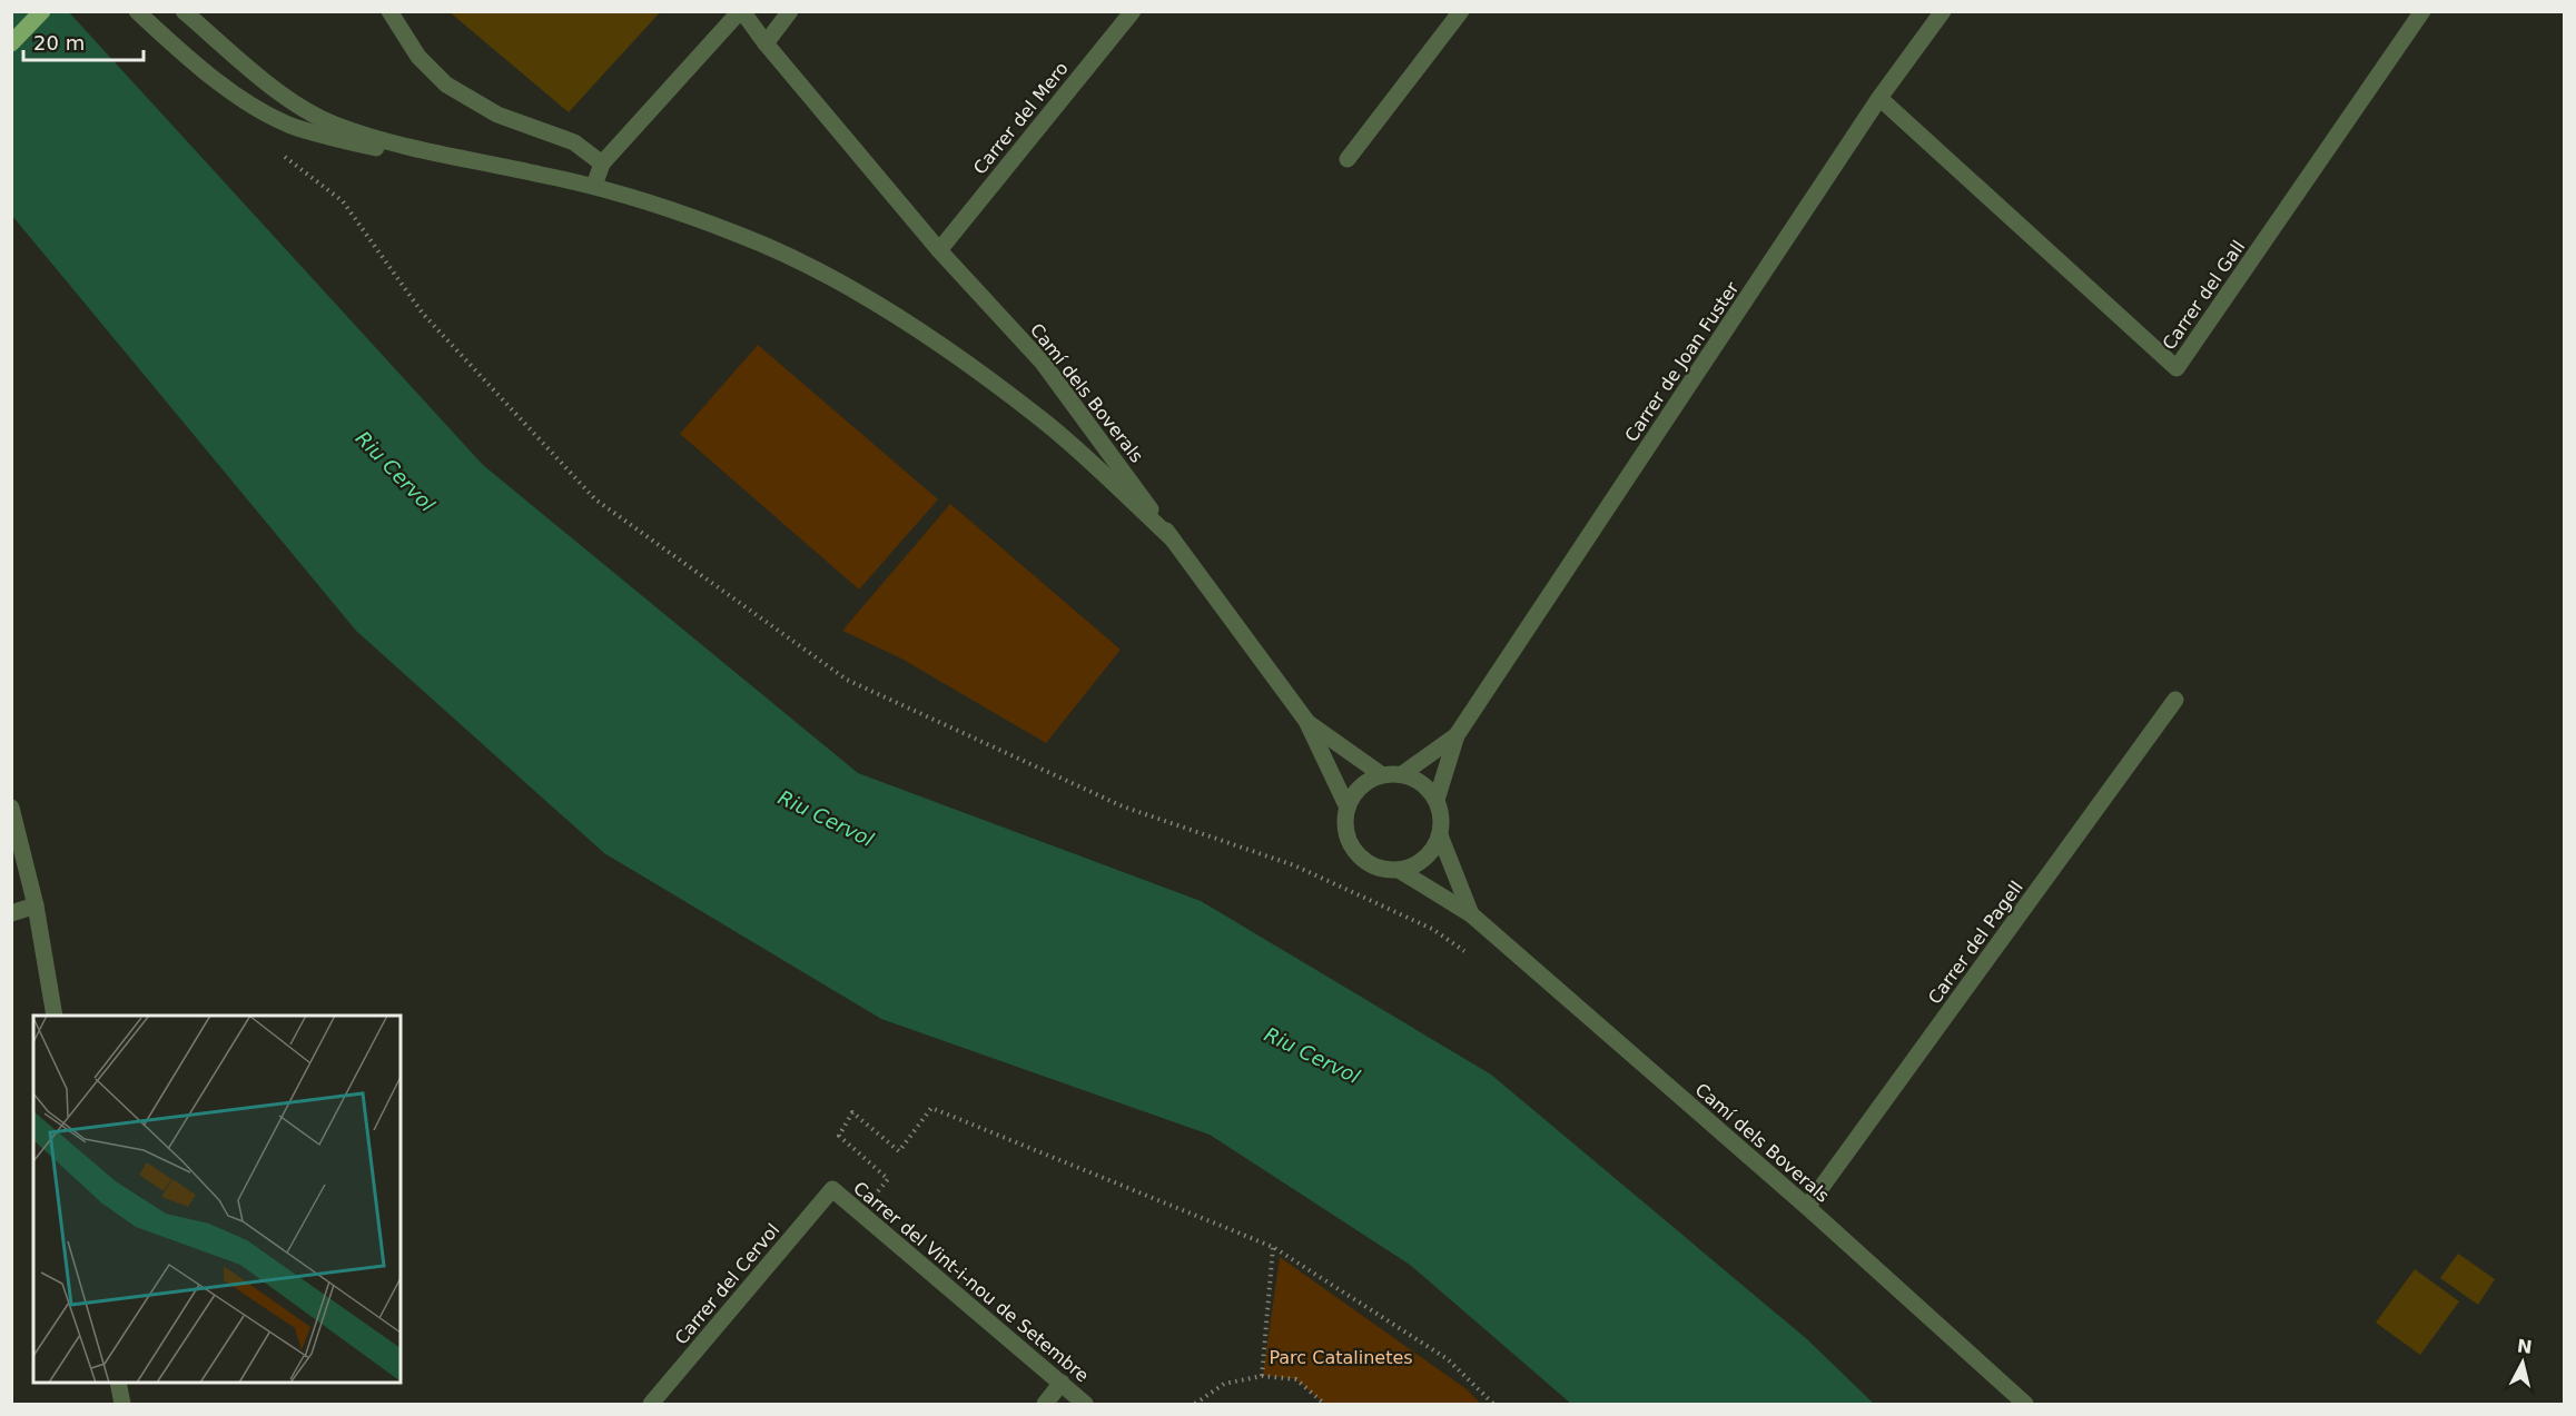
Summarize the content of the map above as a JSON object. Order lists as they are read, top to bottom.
{
  "streets": {
    "street": [
      "Carrer del Mero",
      "Carrer del Gall",
      "Carrer de Joan Fuster",
      "Camí dels Boverals",
      "Carrer del Pagell",
      "Carrer del Vint-i-nou de Setembre",
      "Carrer del Cervol"
    ]
  },
  "crossings": [
    ["Carrer del Mero", "Camí dels Boverals"],
    ["Carrer del Gall", "Carrer de Joan Fuster"],
    ["Carrer de Joan Fuster", "Camí dels Boverals"],
    ["Camí dels Boverals", "Carrer del Pagell"],
    ["Carrer del Vint-i-nou de Setembre", "Carrer del Cervol"]
  ],
  "water": ["Riu Cervol"],
  "parks": ["Parc Catalinetes"],
  "scale_bar": "20 m",
  "north": "top"
}
